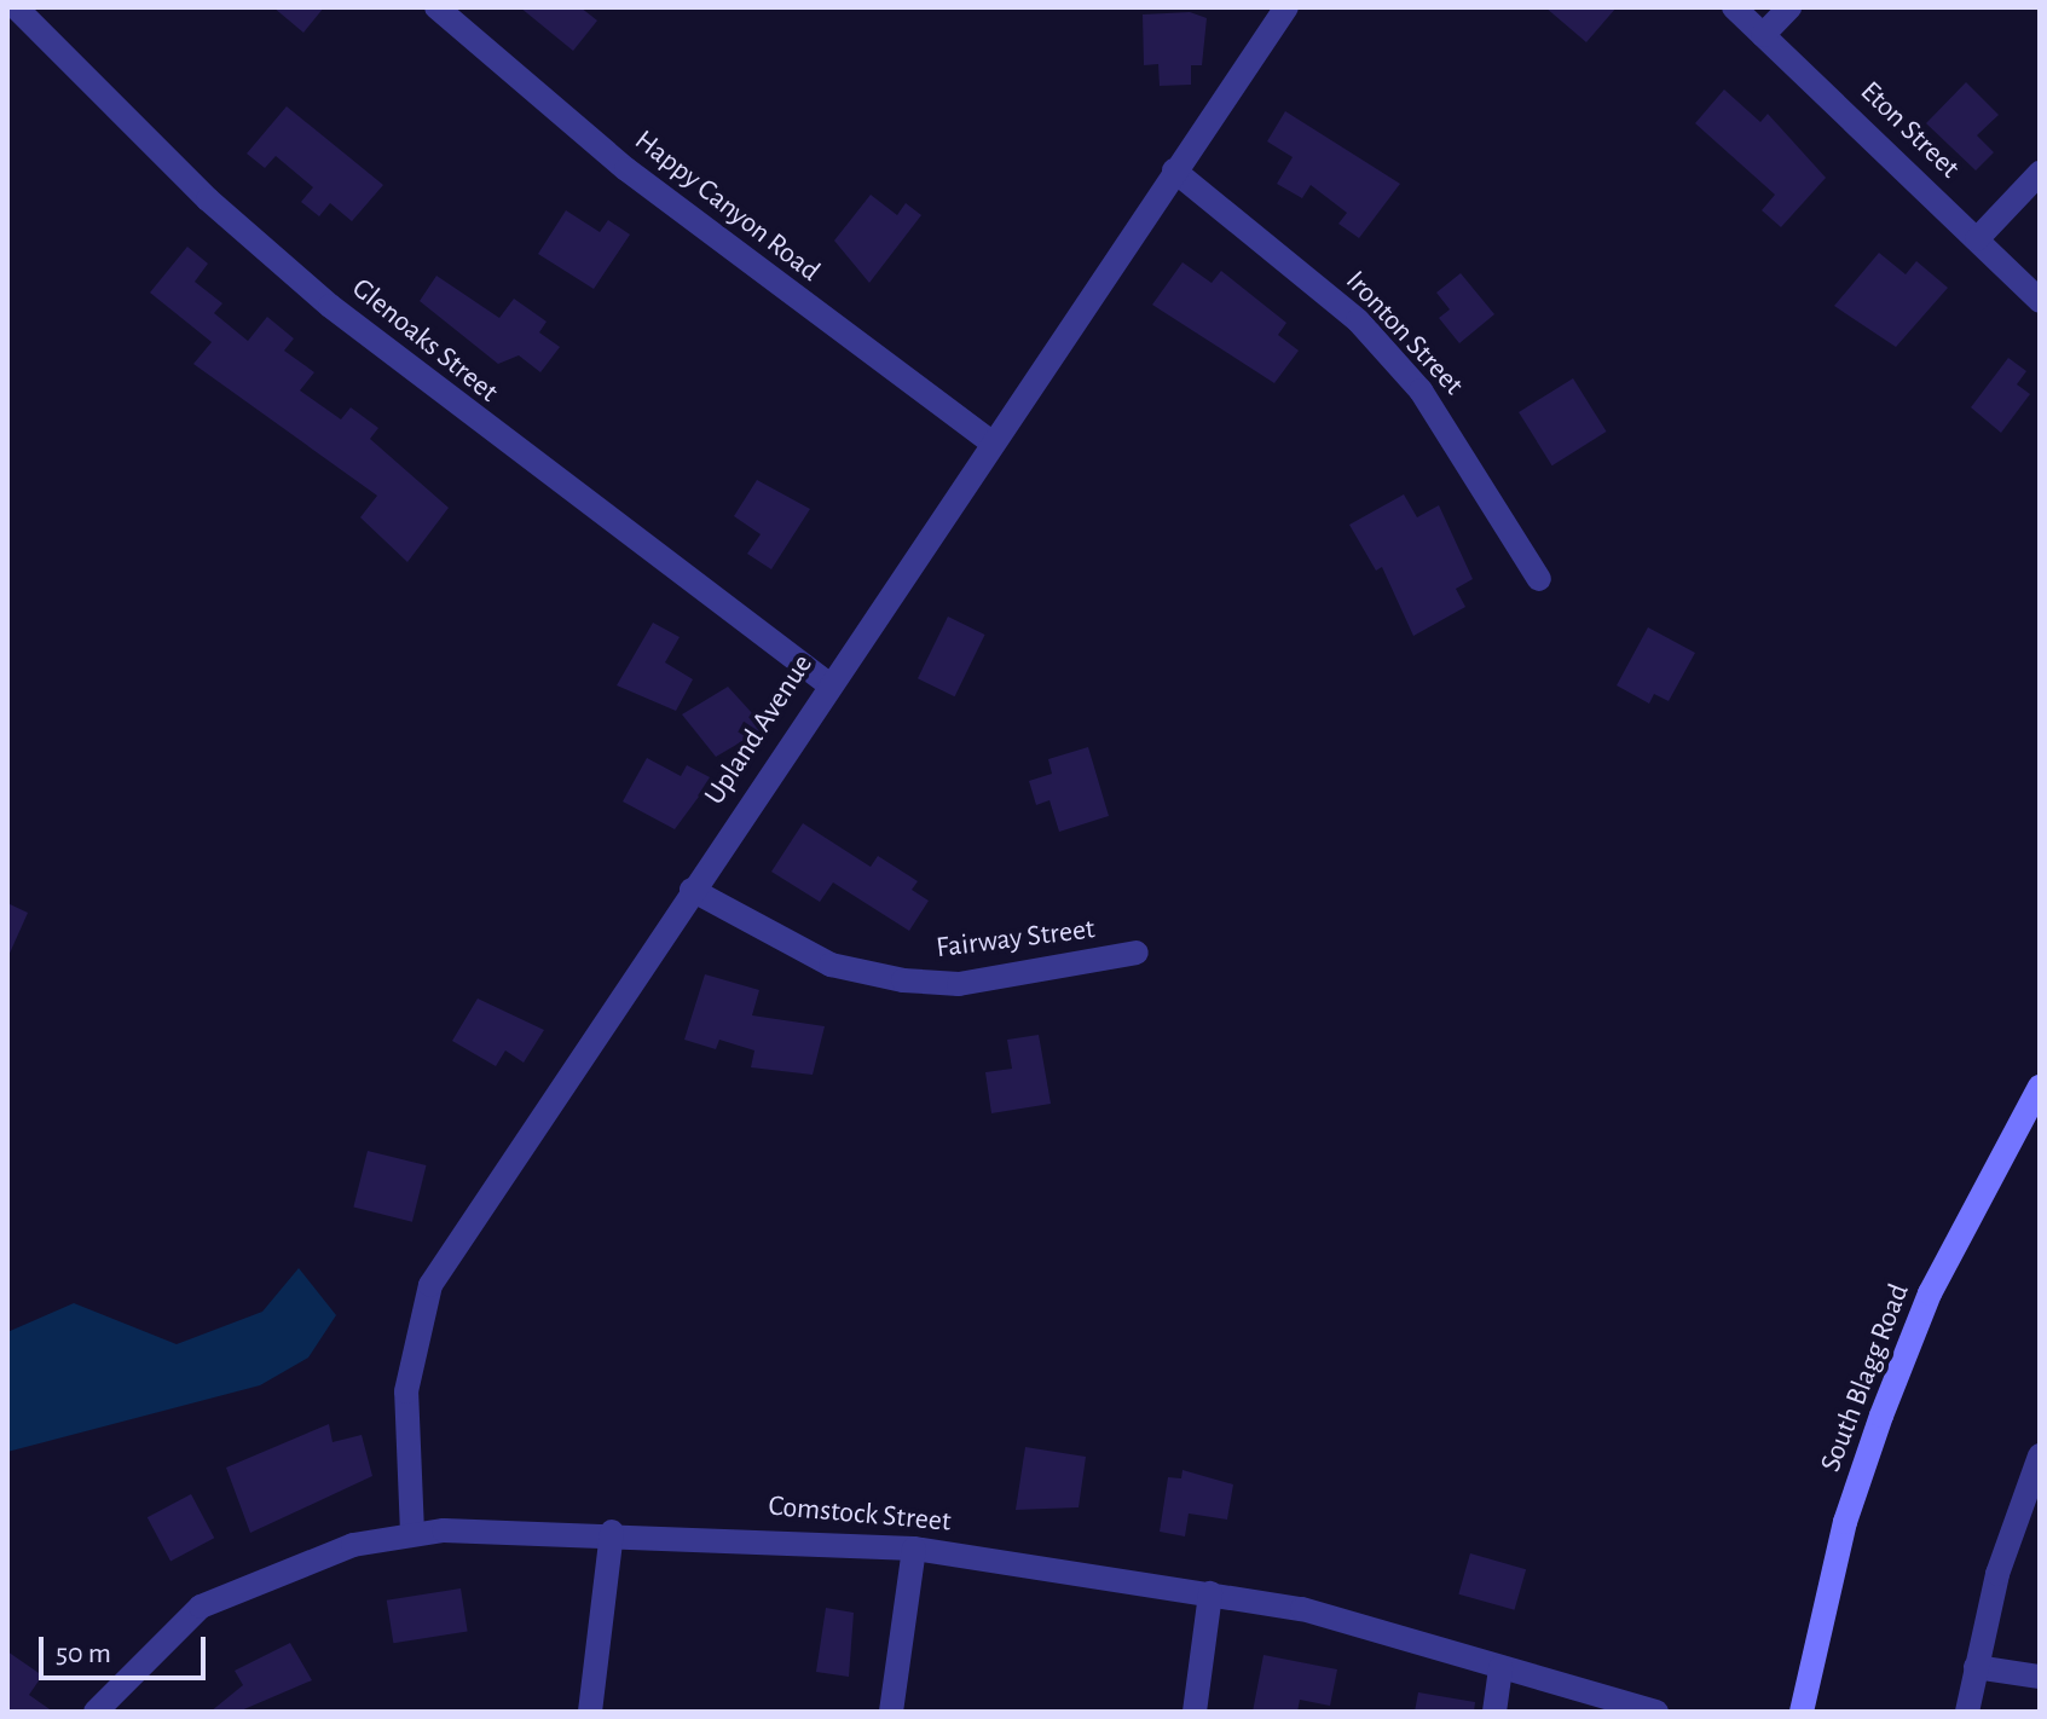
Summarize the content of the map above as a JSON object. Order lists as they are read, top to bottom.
{
  "streets": {
    "main road": ["South Blagg Road"],
    "street": [
      "Eton Street",
      "Happy Canyon Road",
      "Ironton Street",
      "Glenoaks Street",
      "Upland Avenue",
      "Fairway Street",
      "Comstock Street"
    ]
  },
  "crossings": [
    ["Happy Canyon Road", "Upland Avenue"],
    ["Ironton Street", "Upland Avenue"],
    ["Glenoaks Street", "Upland Avenue"],
    ["Upland Avenue", "Fairway Street"],
    ["Upland Avenue", "Comstock Street"]
  ],
  "scale_bar": "50 m"
}
